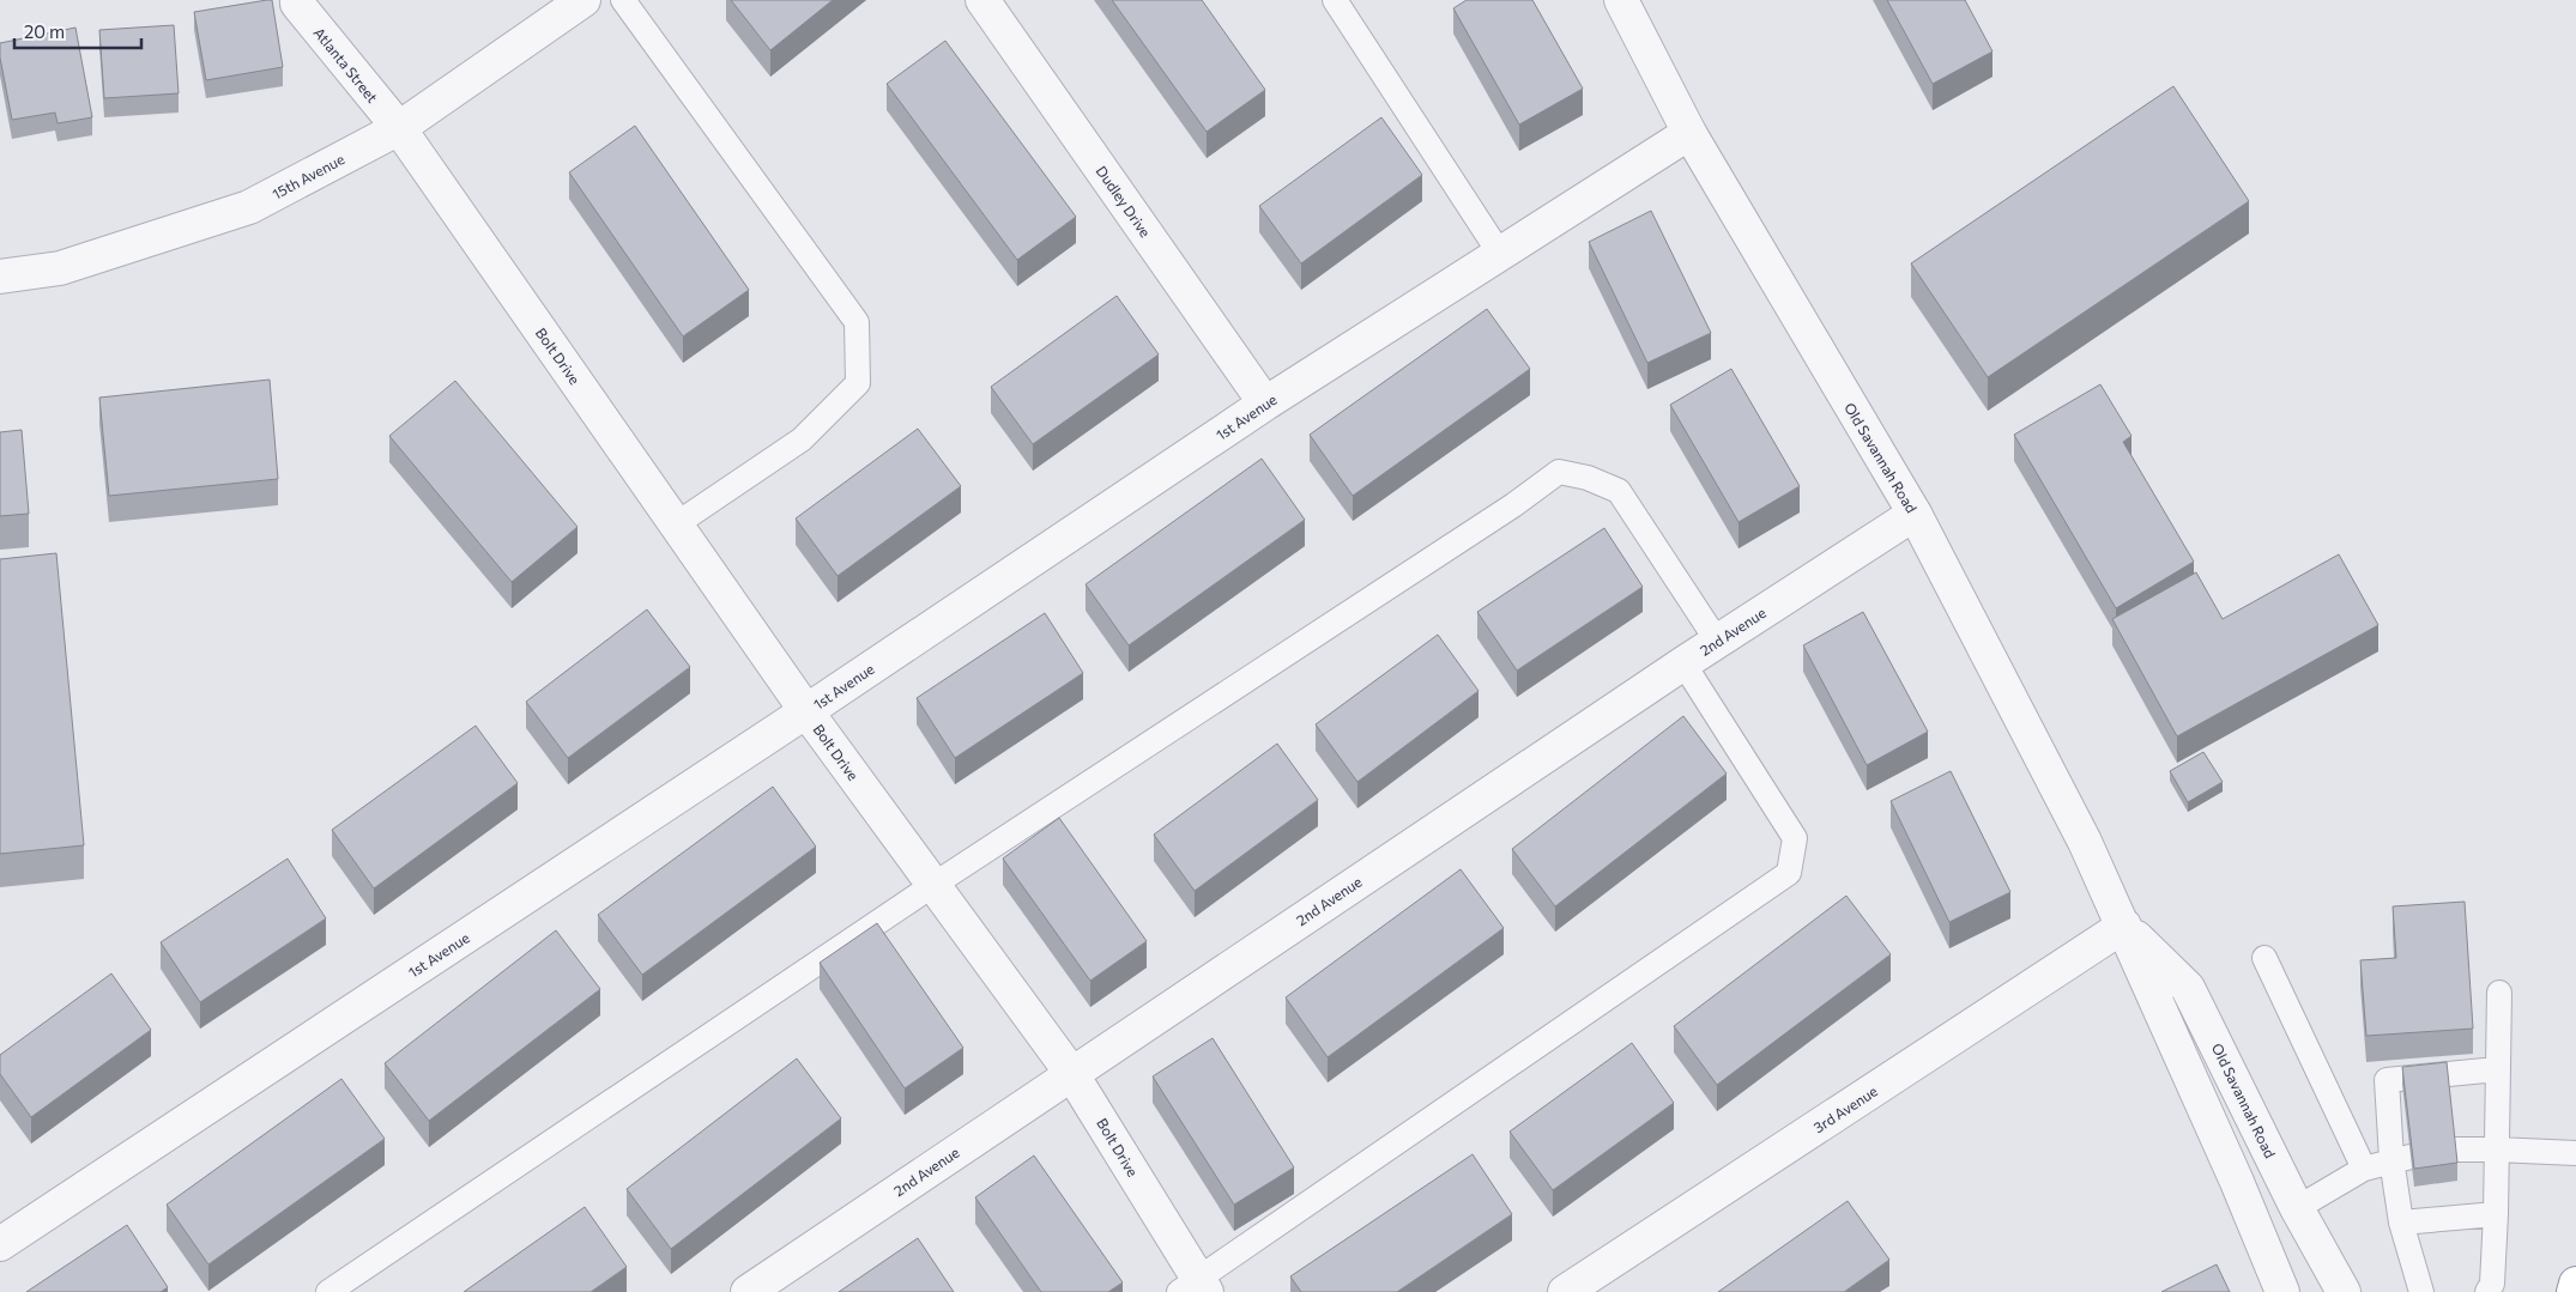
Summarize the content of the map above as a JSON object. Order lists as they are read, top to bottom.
{
  "streets": {
    "street": [
      "Atlanta Street",
      "15th Avenue",
      "Dudley Drive",
      "Bolt Drive",
      "1st Avenue",
      "Old Savannah Road",
      "2nd Avenue",
      "3rd Avenue"
    ]
  },
  "crossings": [
    ["Atlanta Street", "15th Avenue"],
    ["Atlanta Street", "Bolt Drive"],
    ["15th Avenue", "Bolt Drive"],
    ["Dudley Drive", "1st Avenue"],
    ["Bolt Drive", "1st Avenue"],
    ["Bolt Drive", "2nd Avenue"],
    ["1st Avenue", "Old Savannah Road"],
    ["Old Savannah Road", "2nd Avenue"],
    ["Old Savannah Road", "3rd Avenue"]
  ],
  "scale_bar": "20 m"
}
